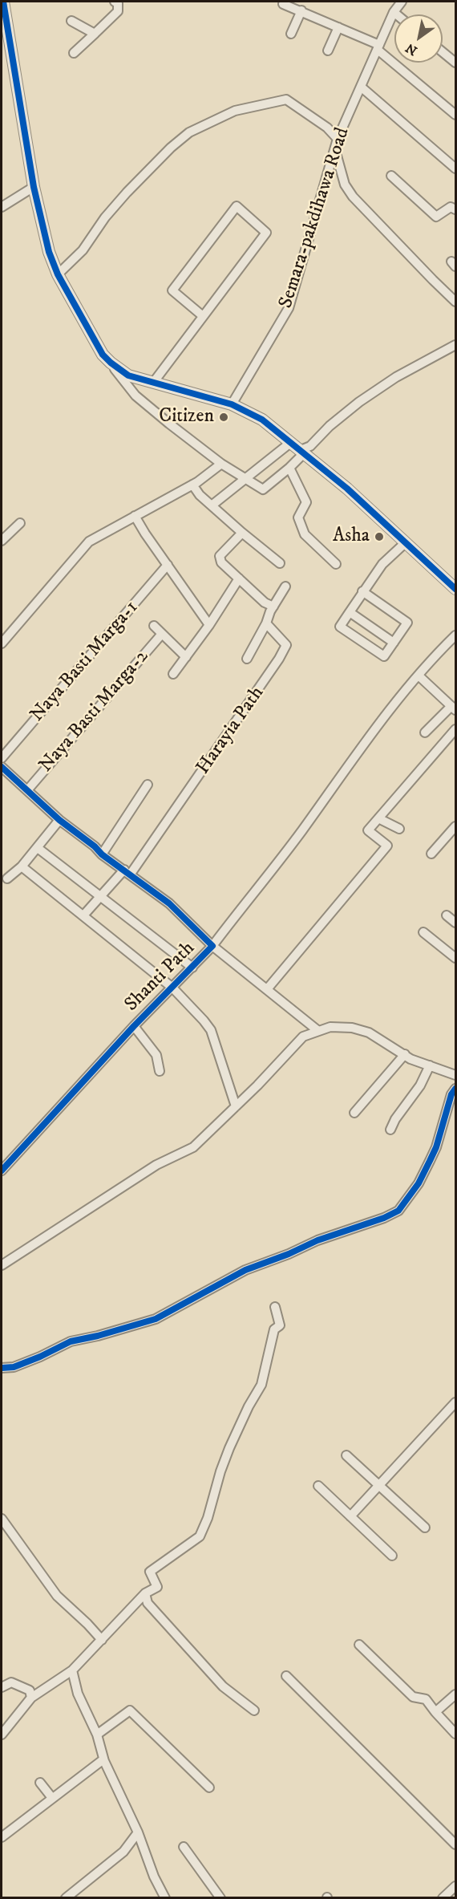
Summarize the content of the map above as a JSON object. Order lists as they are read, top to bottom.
{
  "streets": {
    "street": [
      "Semara-pakdihawa Road",
      "Naya Basti Marga-1",
      "Naya Basti Marga-2",
      "Harayia Path",
      "Shanti Path"
    ]
  },
  "crossings": [
    ["Naya Basti Marga-2", "Shanti Path"],
    ["Harayia Path", "Shanti Path"]
  ],
  "places": ["Citizen", "Asha"],
  "north": "bottom left"
}
